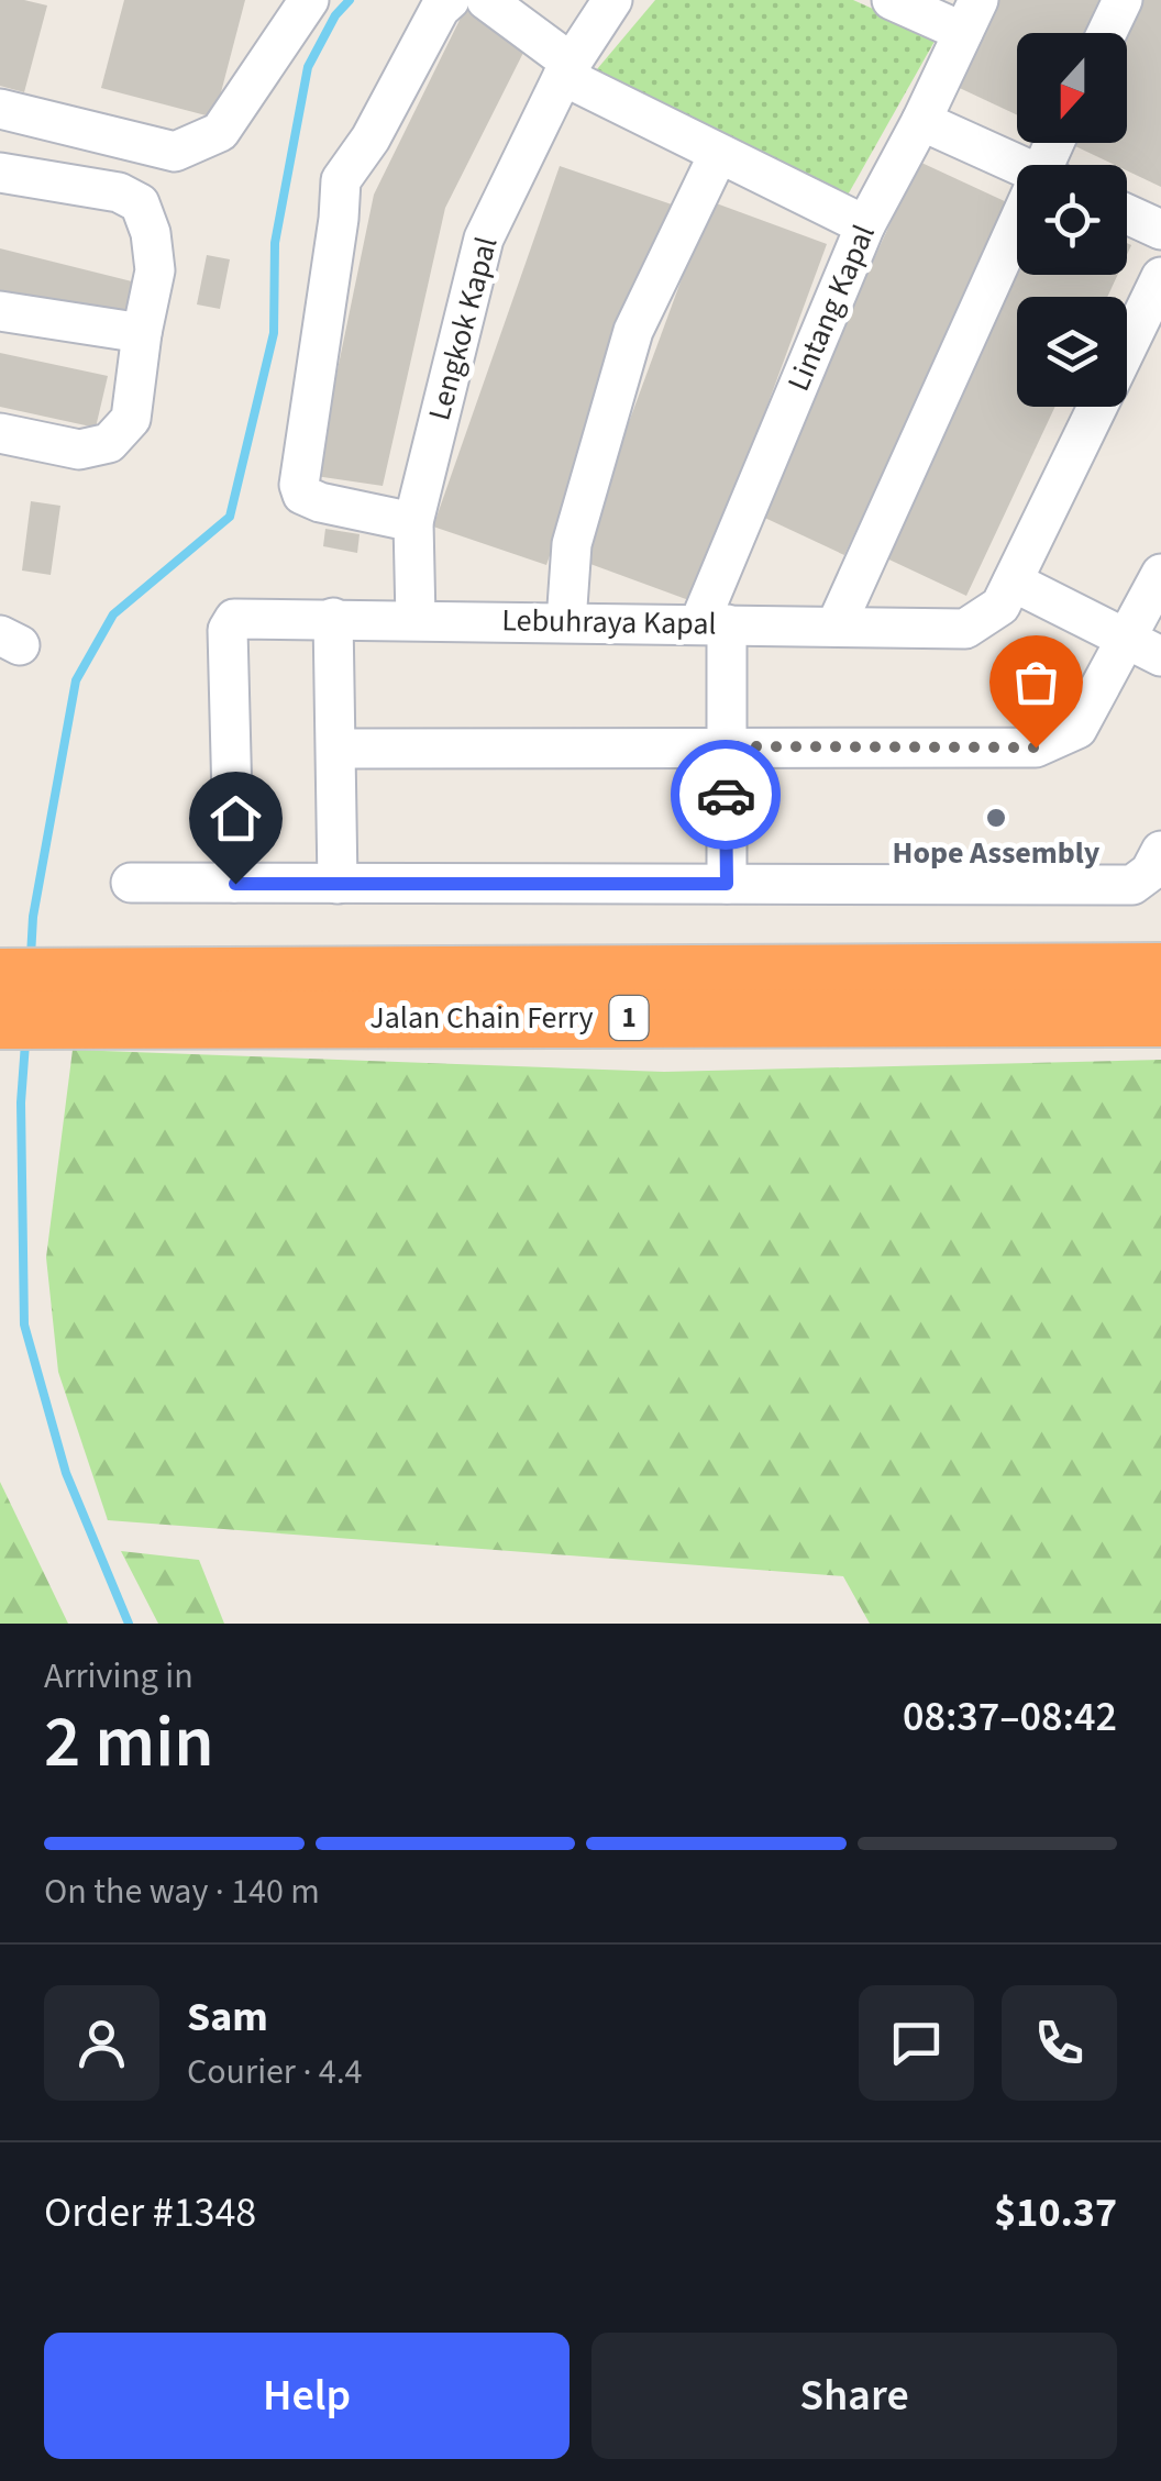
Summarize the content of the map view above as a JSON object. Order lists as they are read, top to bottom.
{
  "streets": {
    "highway": ["Jalan Chain Ferry", "1"],
    "street": ["Lintang Kapal", "Lengkok Kapal", "Lebuhraya Kapal"]
  },
  "crossings": [
    ["Lintang Kapal", "Lebuhraya Kapal"],
    ["Lengkok Kapal", "Lebuhraya Kapal"]
  ],
  "places": ["Hope Assembly"],
  "north": "bottom",
  "page": {
    "heading": ["2 min", "Arriving in", "08:37–08:42"],
    "panel": [
      "Sam",
      "Courier · 4.4",
      "Order #1348",
      "$10.37"
    ],
    "bar": "On the way · 140 m",
    "buttons": ["Help", "Share"]
  }
}
